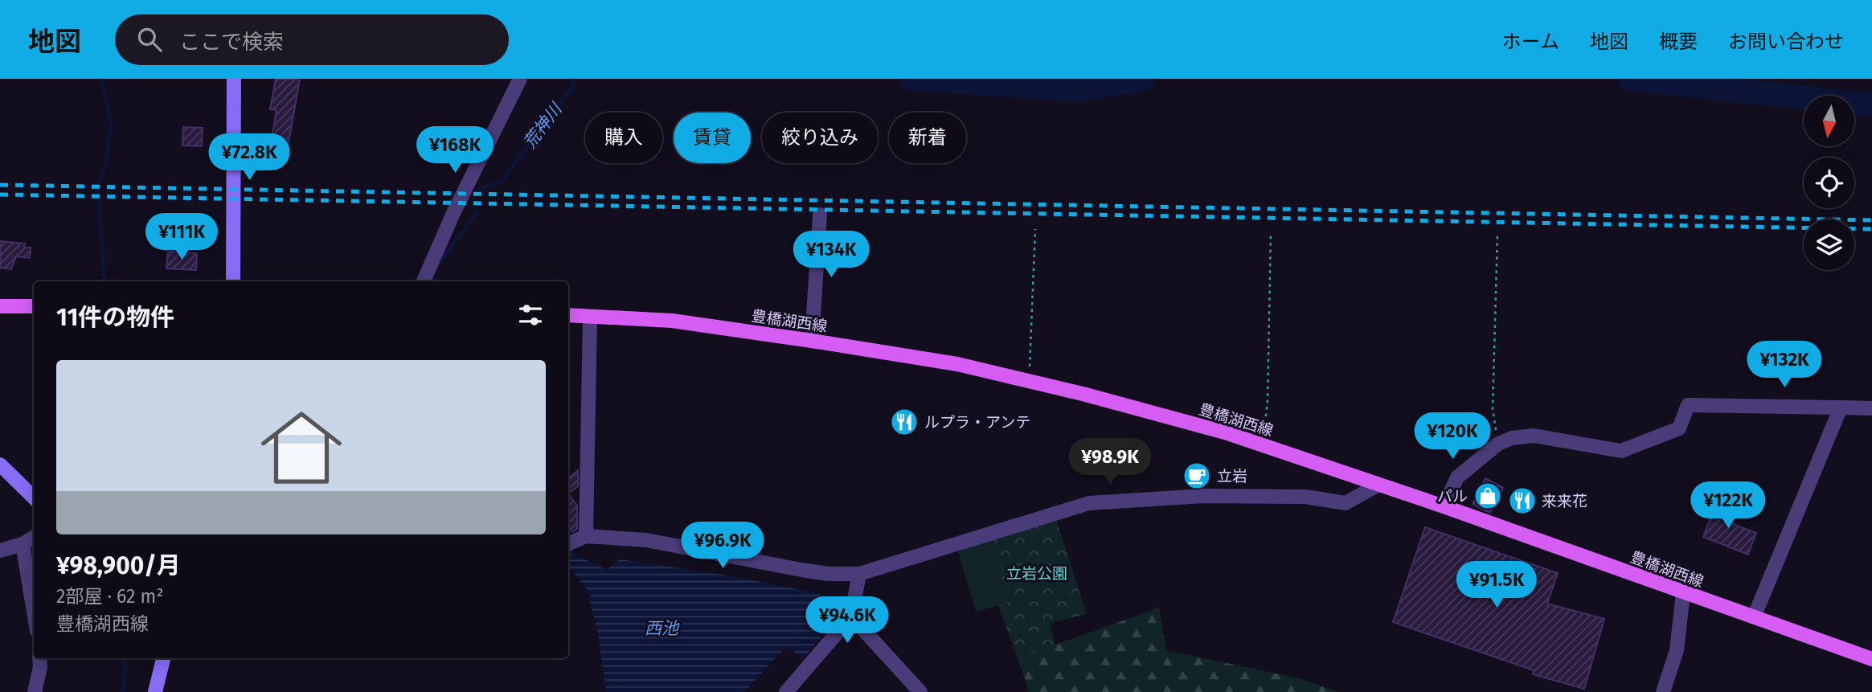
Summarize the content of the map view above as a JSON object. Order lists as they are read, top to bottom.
{
  "streets": {
    "main road": ["豊橋湖西線"]
  },
  "water": ["荒神川", "西池"],
  "parks": ["立岩公園"],
  "places": {
    "restaurant": ["ルプラ・アンテ", "来来花"],
    "cafe": ["立岩"],
    "shop": ["パル"]
  },
  "north": "bottom",
  "page": {
    "header": "地図",
    "search": "ここで検索",
    "nav": [
      "ホーム",
      "地図",
      "概要",
      "お問い合わせ"
    ],
    "chip": [
      "購入",
      "賃貸",
      "絞り込み",
      "新着"
    ],
    "price": [
      "¥168K",
      "¥72.8K",
      "¥111K",
      "¥134K",
      "¥132K",
      "¥120K",
      "¥98.9K",
      "¥122K",
      "¥96.9K",
      "¥91.5K",
      "¥94.6K"
    ],
    "heading": "11件の物件",
    "list": [
      {
        "name": "¥98,900/月",
        "note": "2部屋 · 62 m² · 豊橋湖西線"
      }
    ]
  }
}
